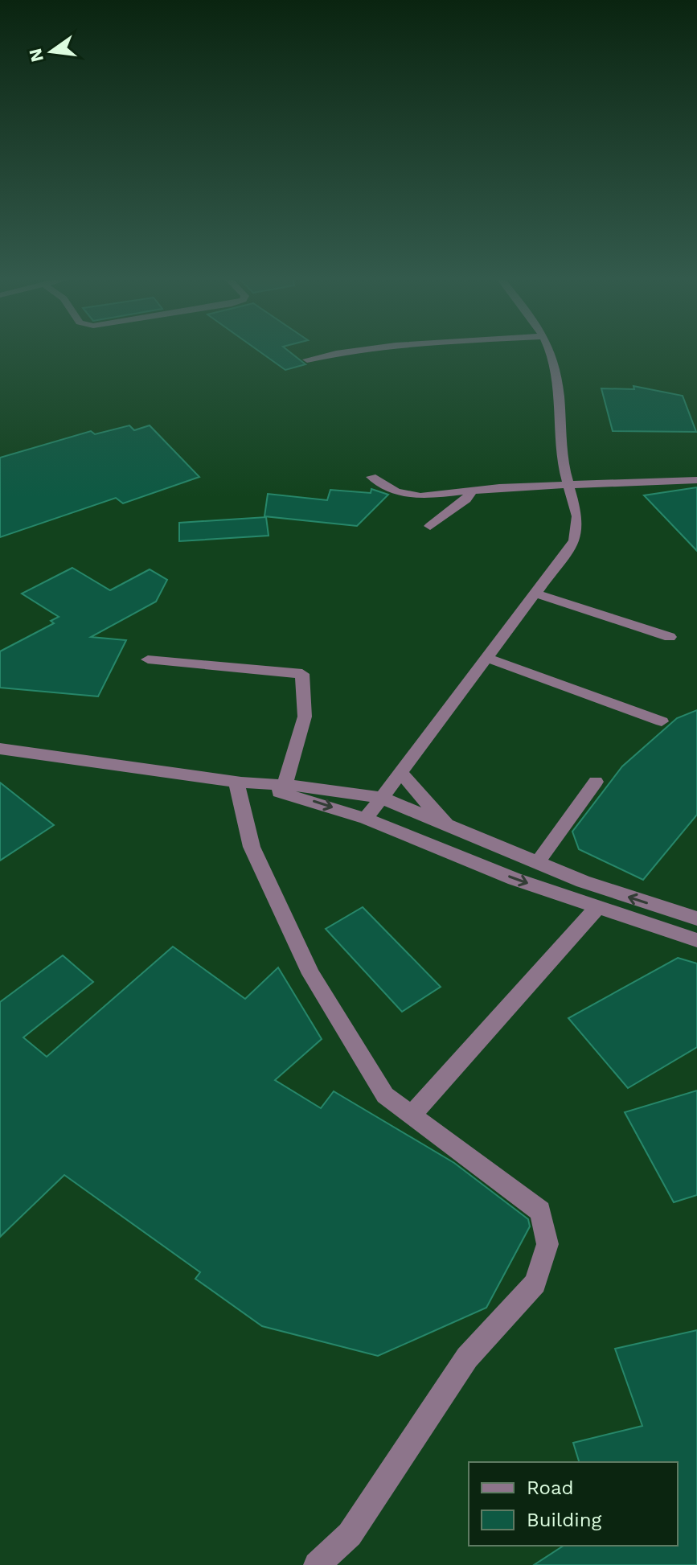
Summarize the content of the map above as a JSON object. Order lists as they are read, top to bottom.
{
  "legend": ["Road", "Building"],
  "north": "left"
}
